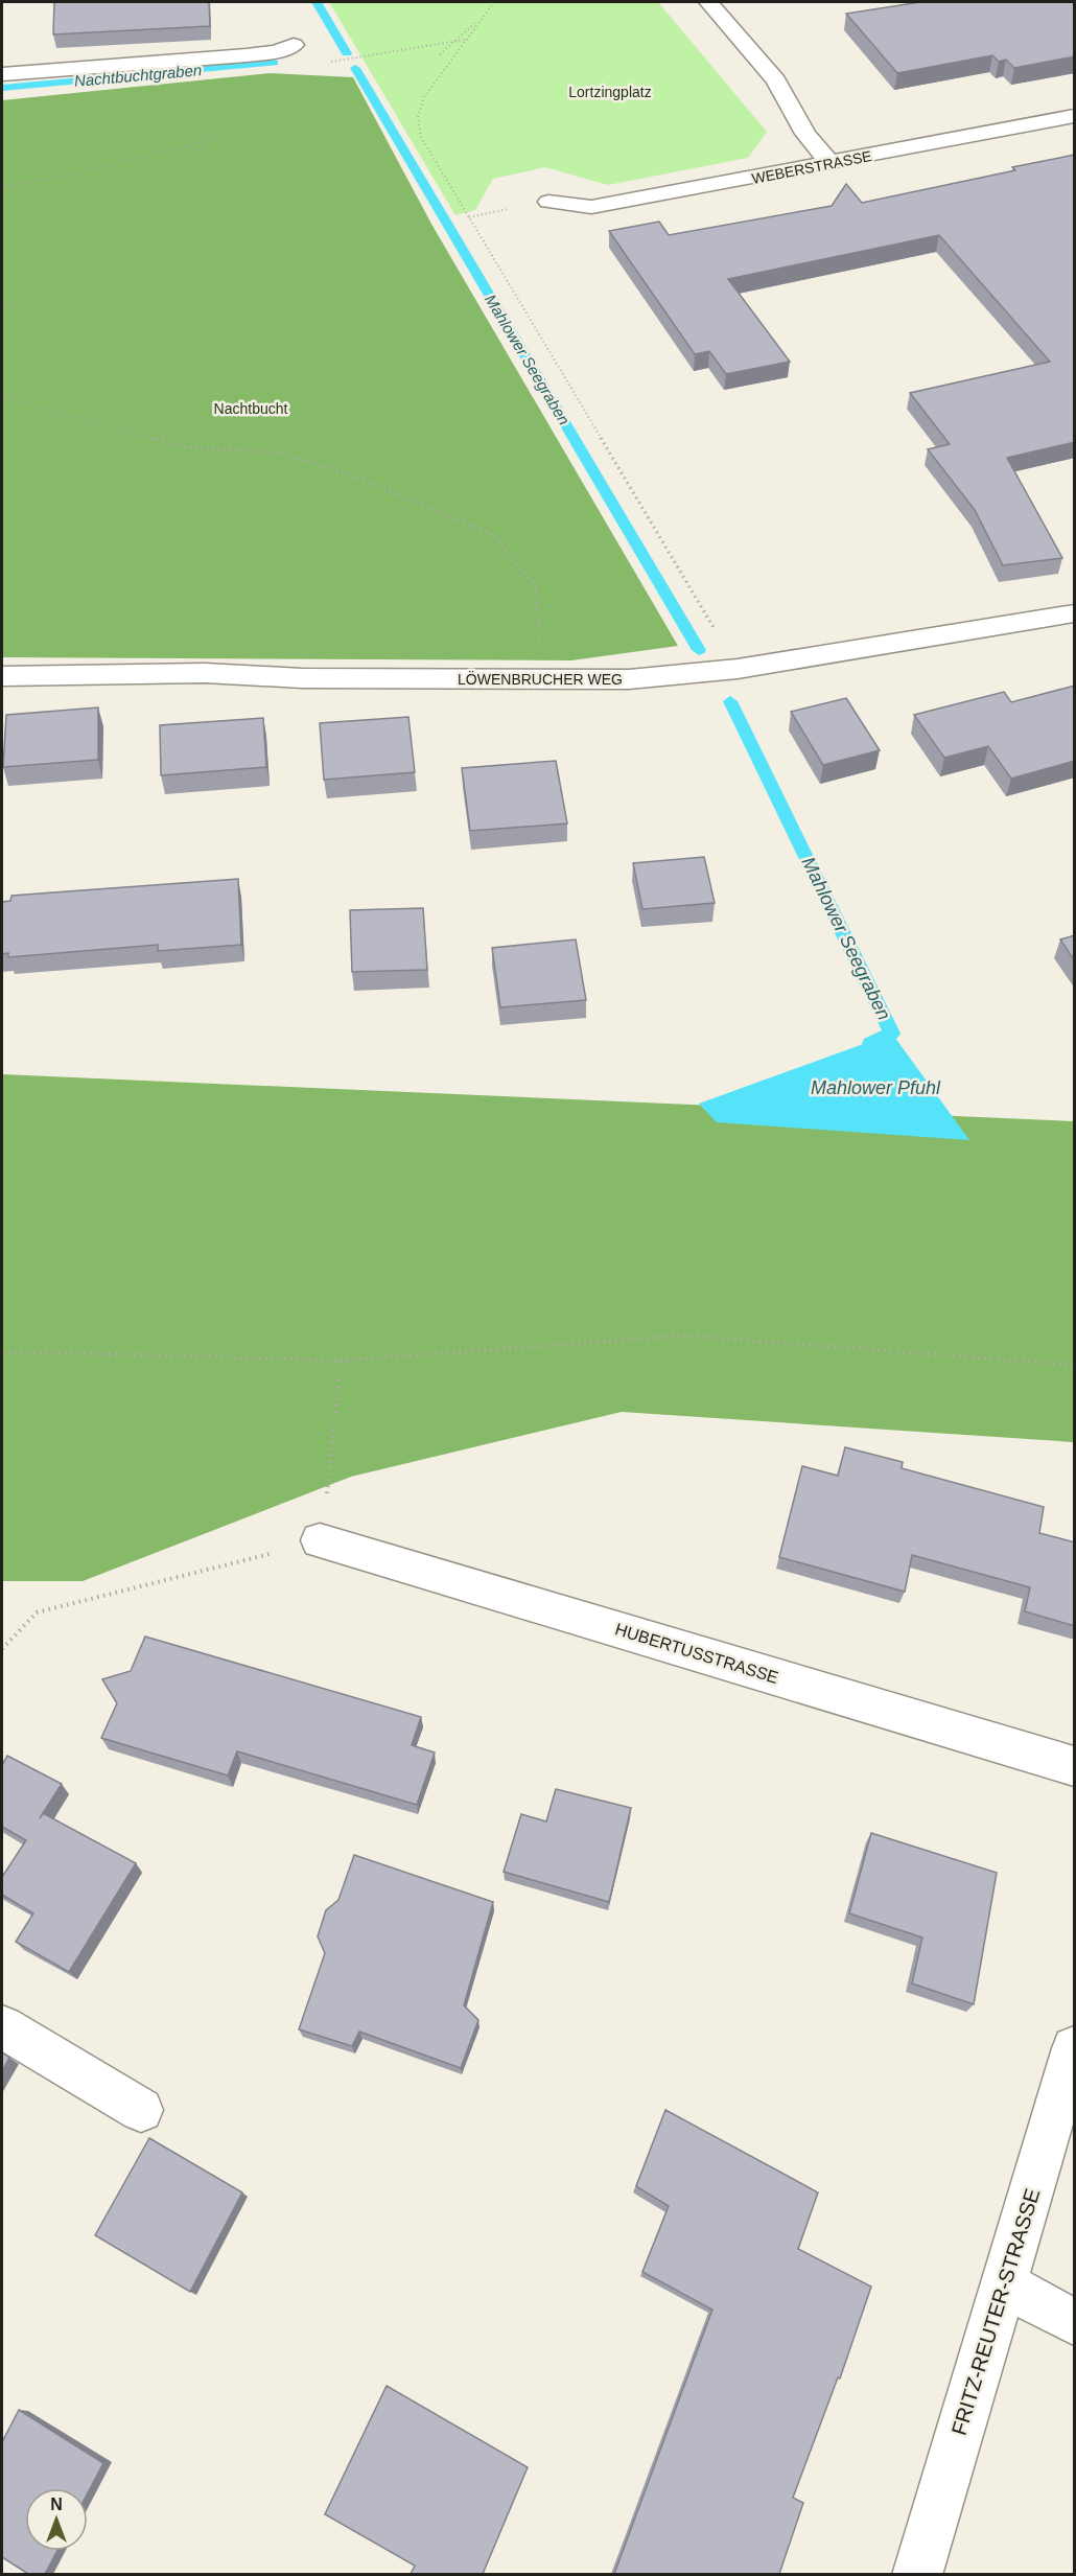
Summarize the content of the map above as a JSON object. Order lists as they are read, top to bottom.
{
  "streets": {
    "street": [
      "WEBERSTRASSE",
      "LÖWENBRUCHER WEG",
      "HUBERTUSSTRASSE",
      "FRITZ-REUTER-STRASSE"
    ]
  },
  "water": ["Nachtbuchtgraben", "Mahlower Seegraben", "Mahlower Pfuhl"],
  "parks": ["Lortzingplatz", "Nachtbucht"],
  "north": "top"
}
